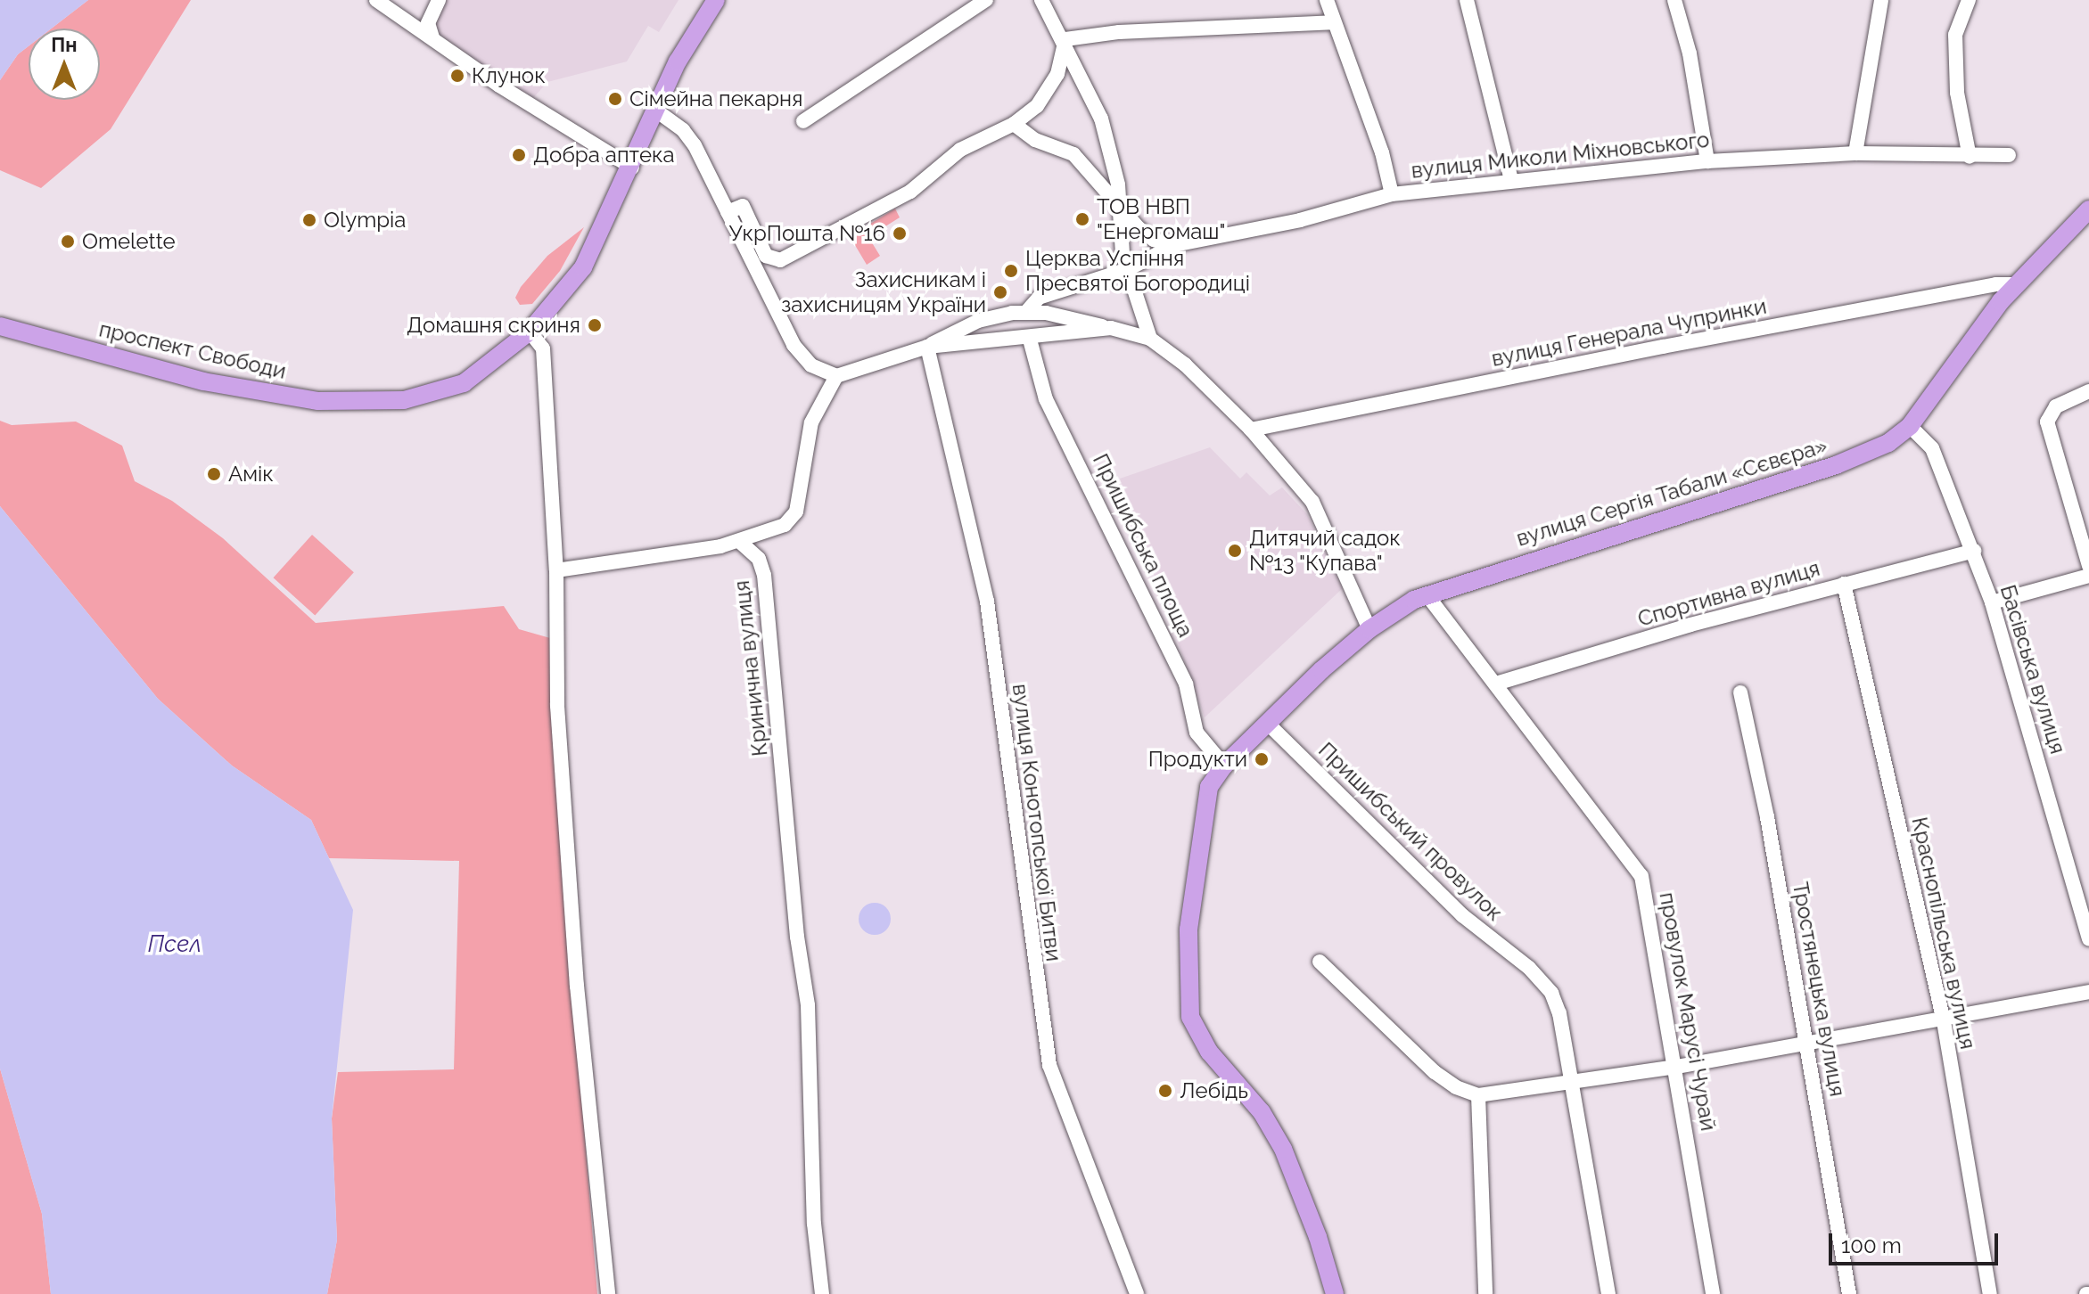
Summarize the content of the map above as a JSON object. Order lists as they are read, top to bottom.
{
  "streets": {
    "main road": ["проспект Свободи", "вулиця Сергія Табали «Сєвєра»"],
    "street": [
      "вулиця Миколи Міхновського",
      "вулиця Генерала Чупринки",
      "Пришибська площа",
      "Спортивна вулиця",
      "Кринична вулиця",
      "Басівська вулиця",
      "вулиця Конотопської Битви",
      "Пришибський провулок",
      "Краснопільська вулиця",
      "Тростянецька вулиця",
      "провулок Марусі Чурай"
    ]
  },
  "crossings": [
    ["вулиця Генерала Чупринки", "вулиця Сергія Табали «Сєвєра»"],
    ["вулиця Сергія Табали «Сєвєра»", "Пришибська площа"],
    ["вулиця Сергія Табали «Сєвєра»", "Басівська вулиця"],
    ["вулиця Сергія Табали «Сєвєра»", "Пришибський провулок"],
    ["вулиця Сергія Табали «Сєвєра»", "провулок Марусі Чурай"],
    ["Спортивна вулиця", "Басівська вулиця"],
    ["Спортивна вулиця", "Краснопільська вулиця"],
    ["Спортивна вулиця", "провулок Марусі Чурай"]
  ],
  "water": ["Псел"],
  "places": [
    "Клунок",
    "Сімейна пекарня",
    "Добра аптека",
    "ТОВ НВП \"Енергомаш\"",
    "Olympia",
    "УкрПошта №16",
    "Omelette",
    "Церква Успіння Пресвятої Богородиці",
    "Захисникам і захисницям України",
    "Домашня скриня",
    "Амік",
    "Дитячий садок №13 \"Купава\"",
    "Продукти",
    "Лебідь"
  ],
  "scale_bar": "100 m",
  "north": "top"
}
